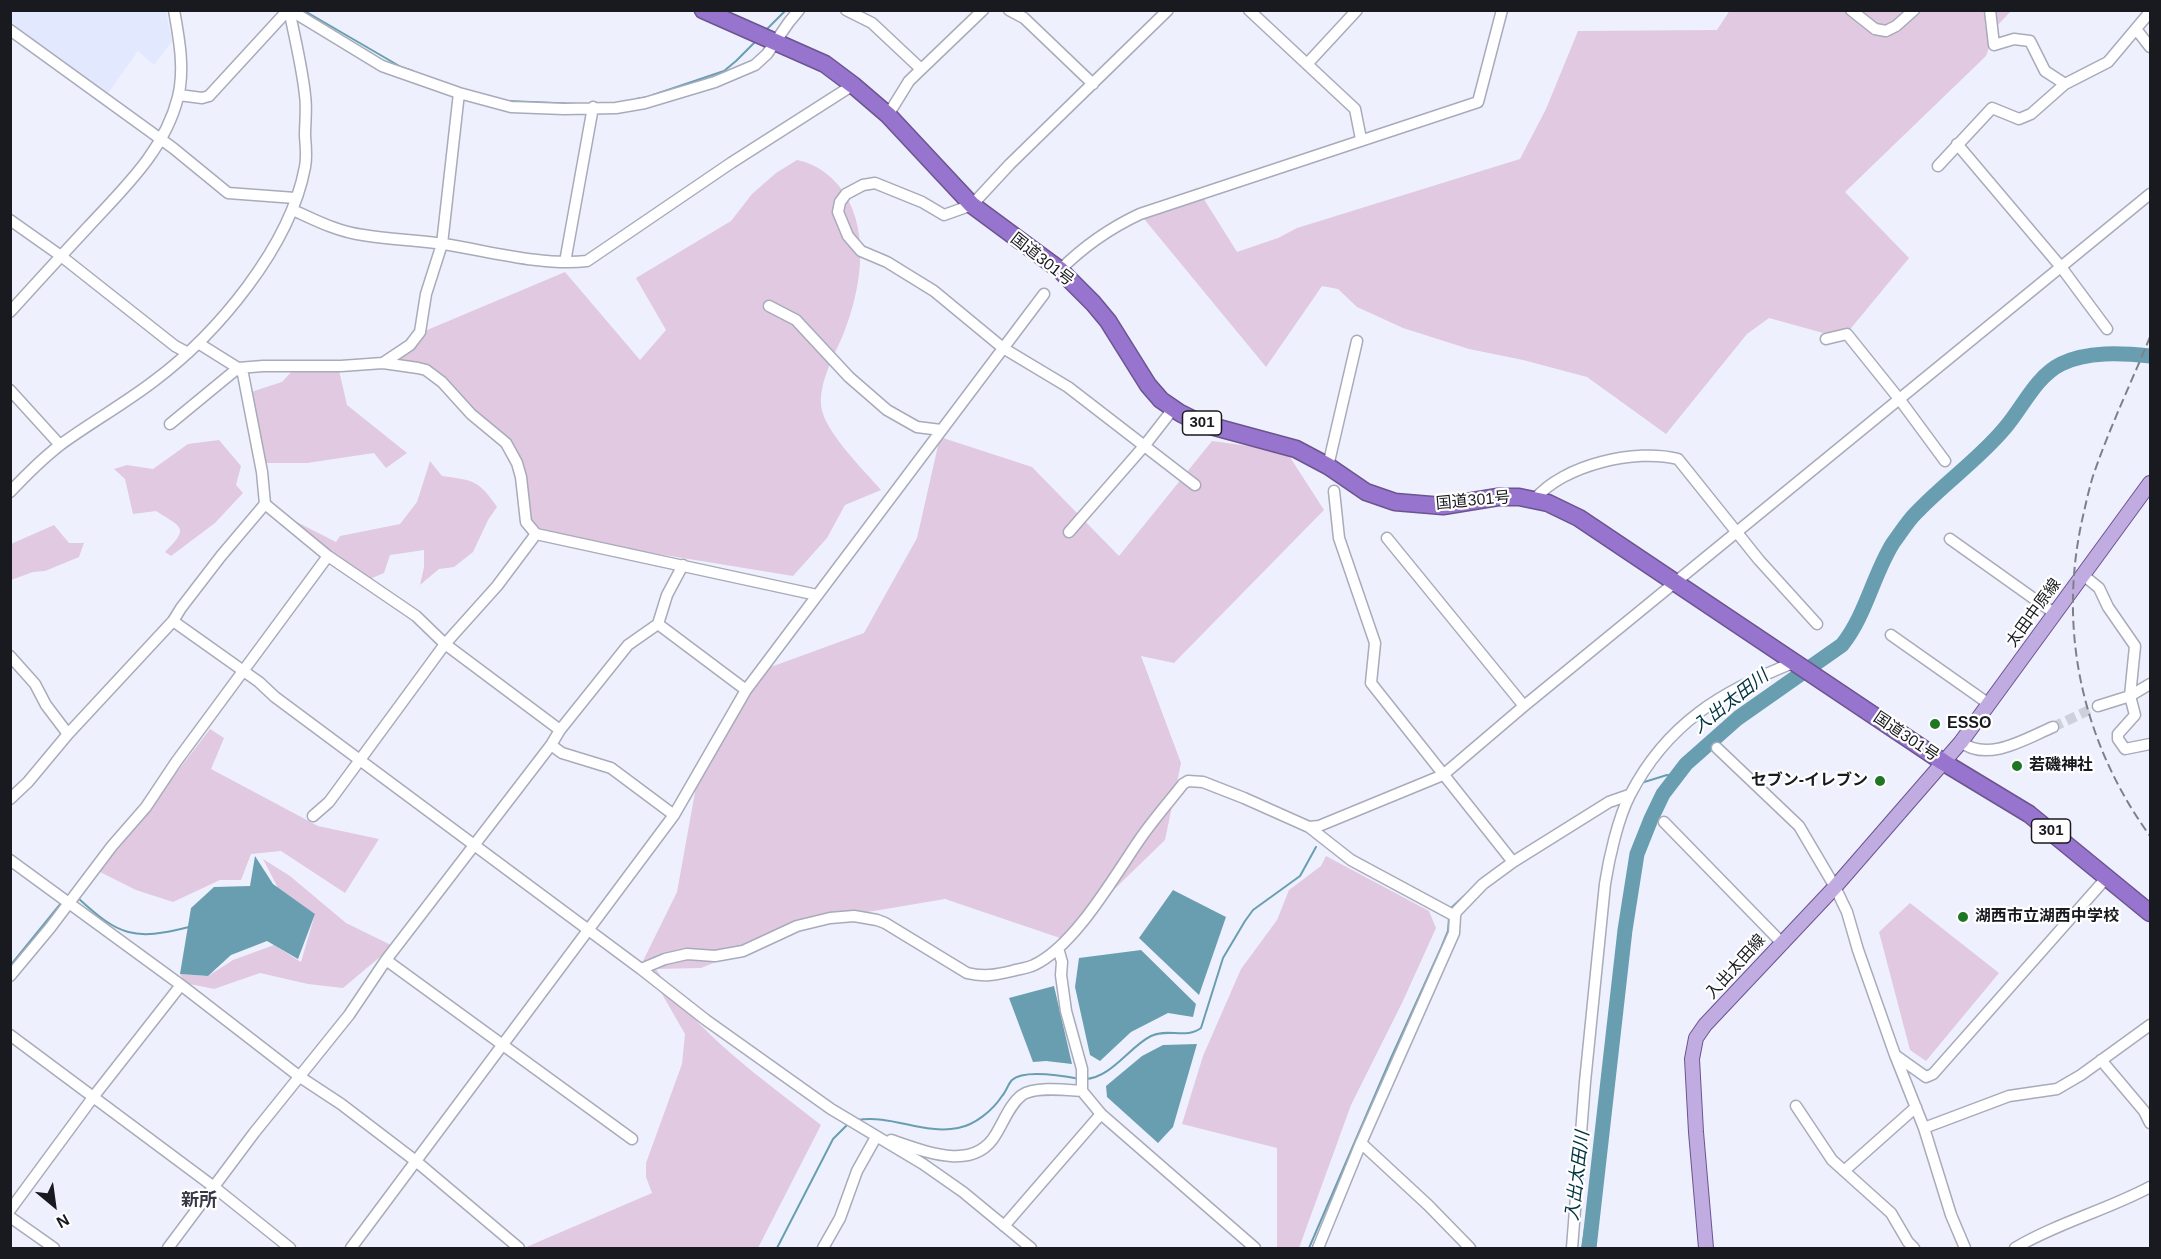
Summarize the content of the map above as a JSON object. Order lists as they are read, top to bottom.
{
  "streets": {
    "highway": ["国道301号", "301"],
    "main road": ["太田中原線", "入出太田線"]
  },
  "crossings": [
    ["国道301号", "太田中原線"],
    ["国道301号", "入出太田線"],
    ["太田中原線", "入出太田線"]
  ],
  "districts": ["新所"],
  "water": ["入出太田川"],
  "places": [
    "ESSO",
    "若磯神社",
    "セブン-イレブン",
    "湖西市立湖西中学校"
  ],
  "north": "bottom right"
}
